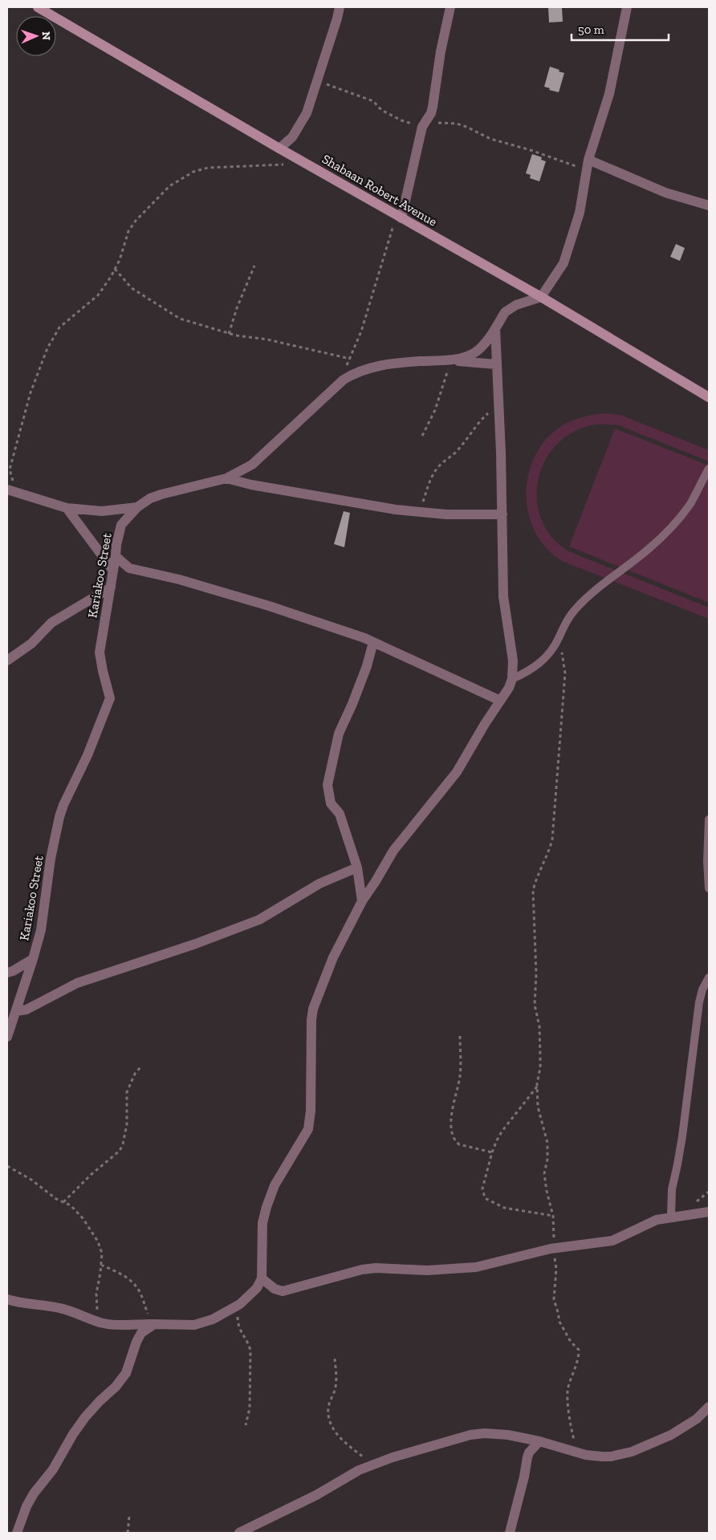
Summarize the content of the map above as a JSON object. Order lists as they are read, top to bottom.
{
  "streets": {
    "street": ["Shabaan Robert Avenue", "Kariakoo Street"]
  },
  "crossings": [
    ["Shabaan Robert Avenue", "Kariakoo Street"]
  ],
  "scale_bar": "50 m",
  "north": "right"
}
